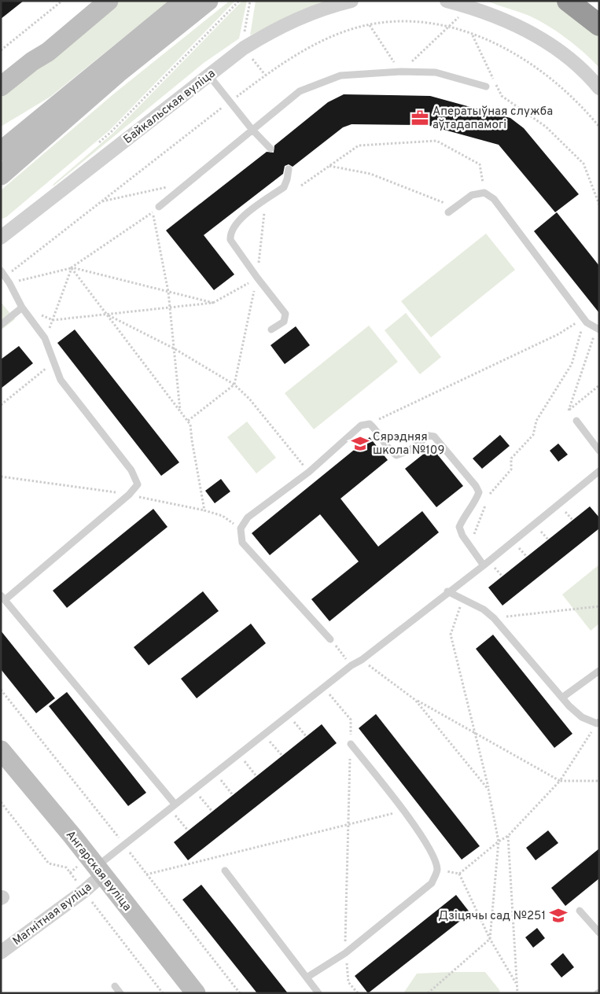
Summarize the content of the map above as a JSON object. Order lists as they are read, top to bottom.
{
  "streets": {
    "main road": ["Ангарская вуліца"],
    "street": ["Байкальская вуліца", "Магнітная вуліца"]
  },
  "crossings": [
    ["Ангарская вуліца", "Магнітная вуліца"]
  ],
  "places": {
    "office": ["Аператыўная служба аўтадапамогі"],
    "school or university": ["Сярэдняя школа №109", "Дзіцячы сад №251"]
  }
}
